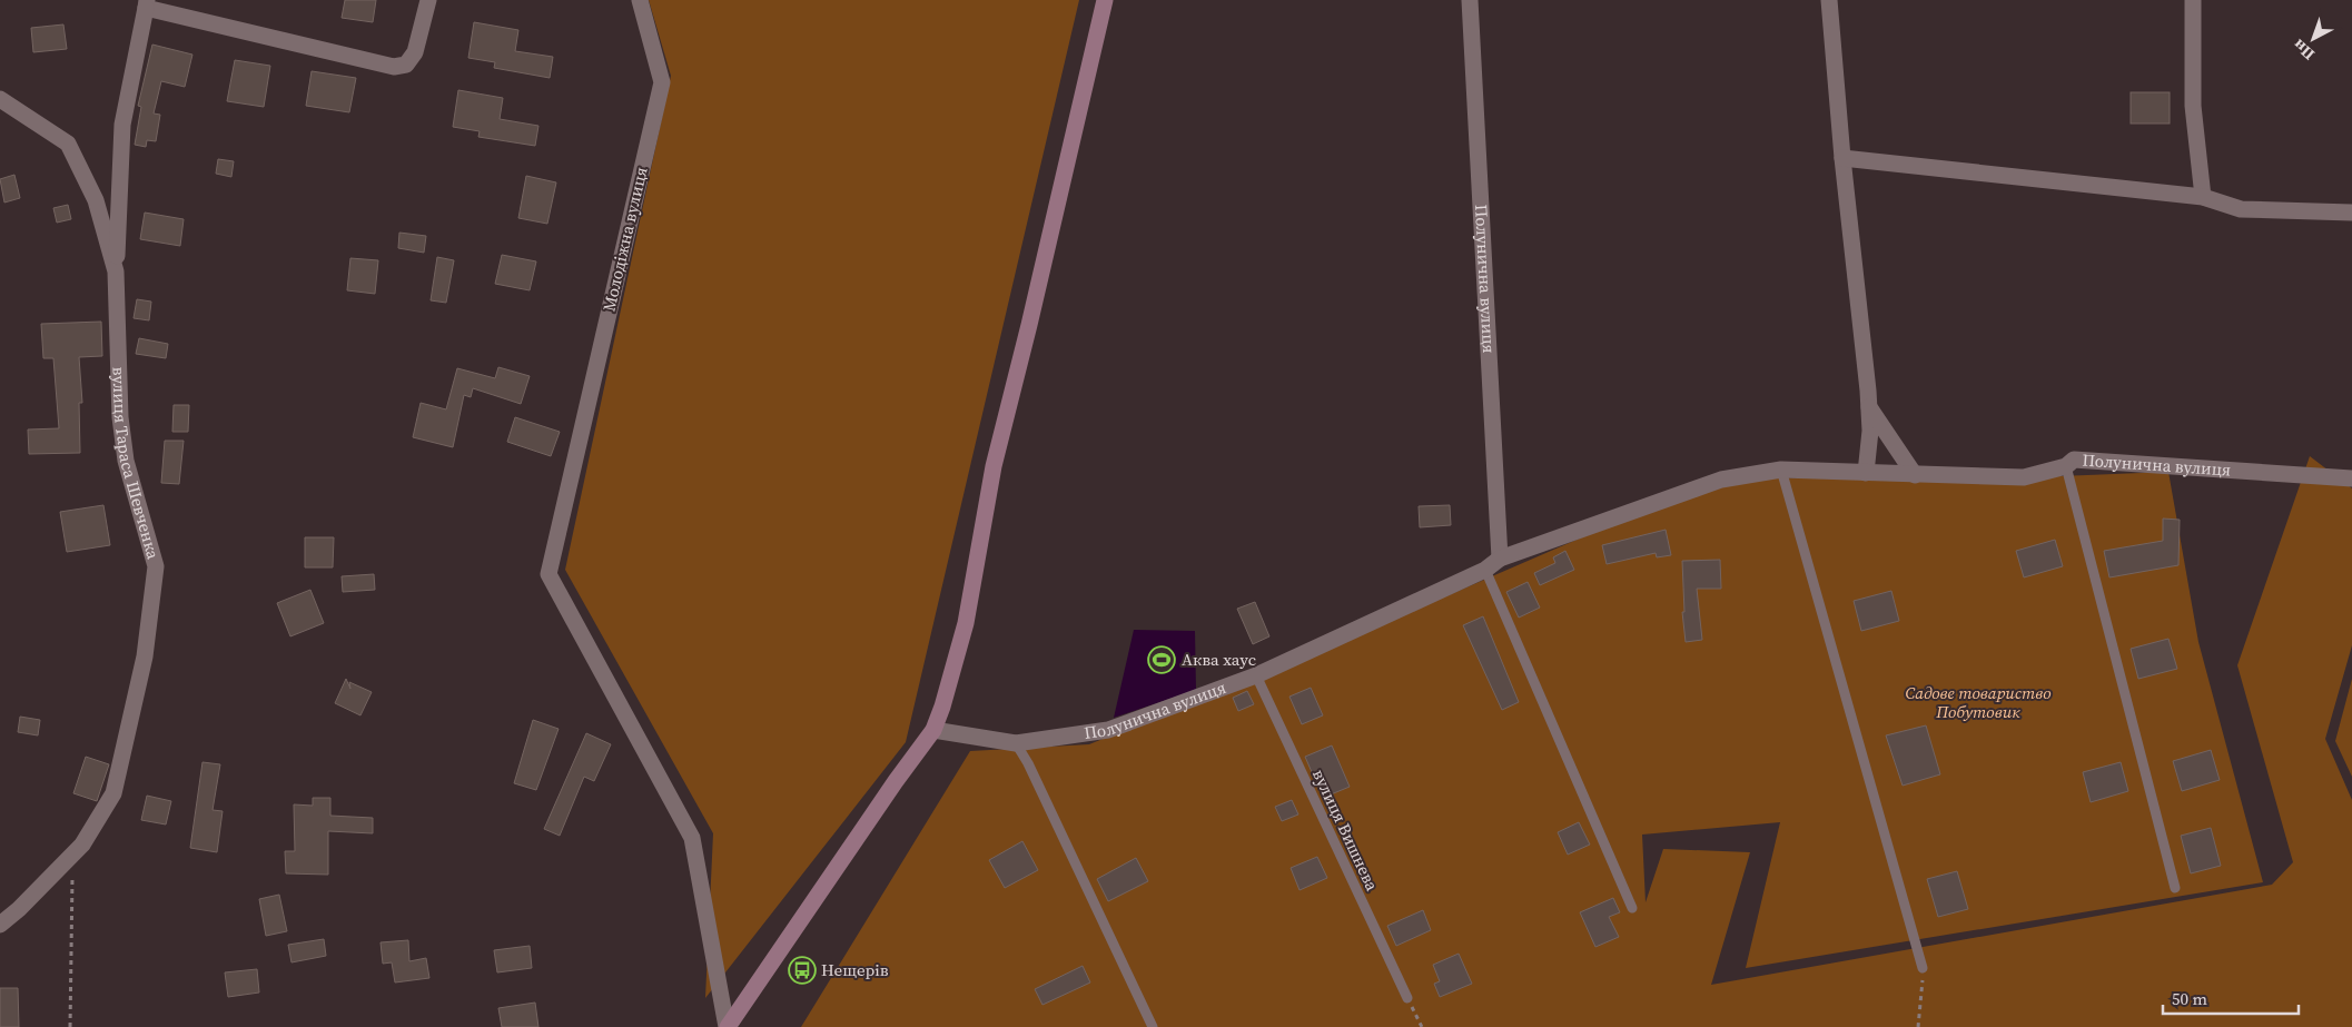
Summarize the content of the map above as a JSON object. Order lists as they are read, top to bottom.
{
  "streets": {
    "street": ["Молодіжна вулиця", "Полунична вулиця", "вулиця Тараса Шевченка"],
    "lane": ["вулиця Вишнева"]
  },
  "crossings": [
    ["Полунична вулиця", "вулиця Вишнева"]
  ],
  "parks": ["Садове товариство Побутовик"],
  "places": {
    "sports": ["Аква хаус"],
    "bus stop": ["Нещерів"]
  },
  "scale_bar": "50 m",
  "north": "bottom left"
}
